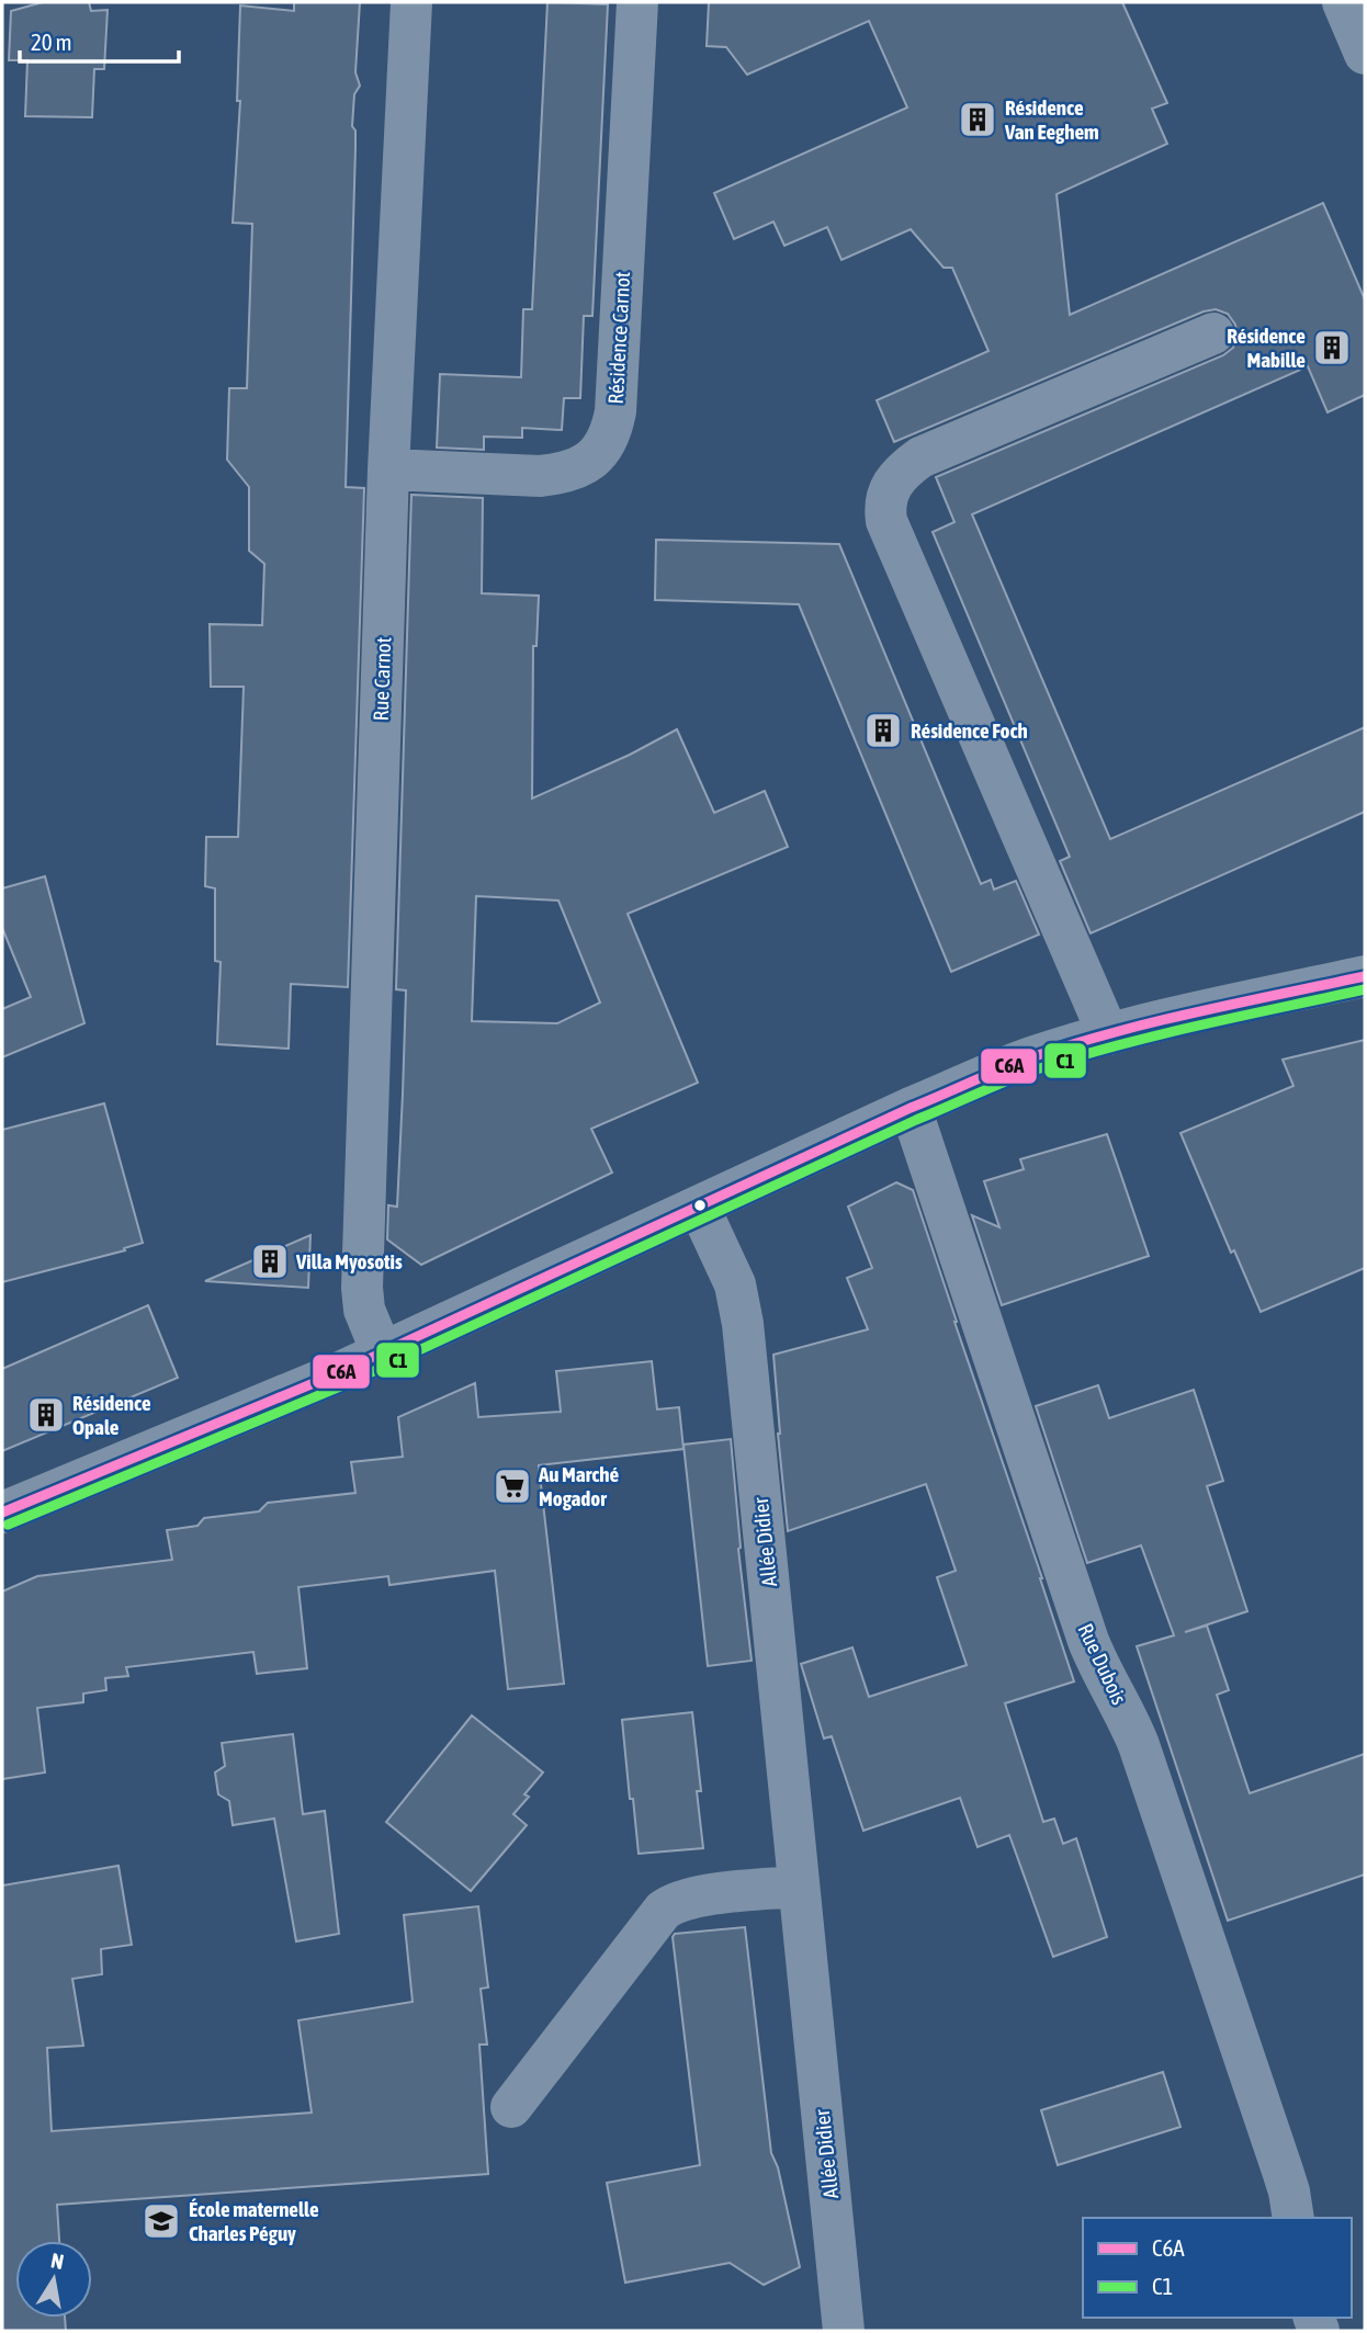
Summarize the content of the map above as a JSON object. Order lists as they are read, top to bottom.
{
  "streets": {
    "street": [
      "Résidence Carnot",
      "Rue Carnot",
      "Allée Didier",
      "Rue Dubois"
    ]
  },
  "crossings": [
    ["Résidence Carnot", "Rue Carnot"]
  ],
  "places": {
    "building": [
      "Résidence Van Eeghem",
      "Résidence Mabille",
      "Résidence Foch",
      "Villa Myosotis",
      "Résidence Opale"
    ],
    "supermarket": ["Au Marché Mogador"],
    "school or university": ["École maternelle Charles Péguy"]
  },
  "lines": ["transit line C6A", "transit line C1"],
  "legend": ["C6A", "C1"],
  "scale_bar": "20 m",
  "north": "top"
}
